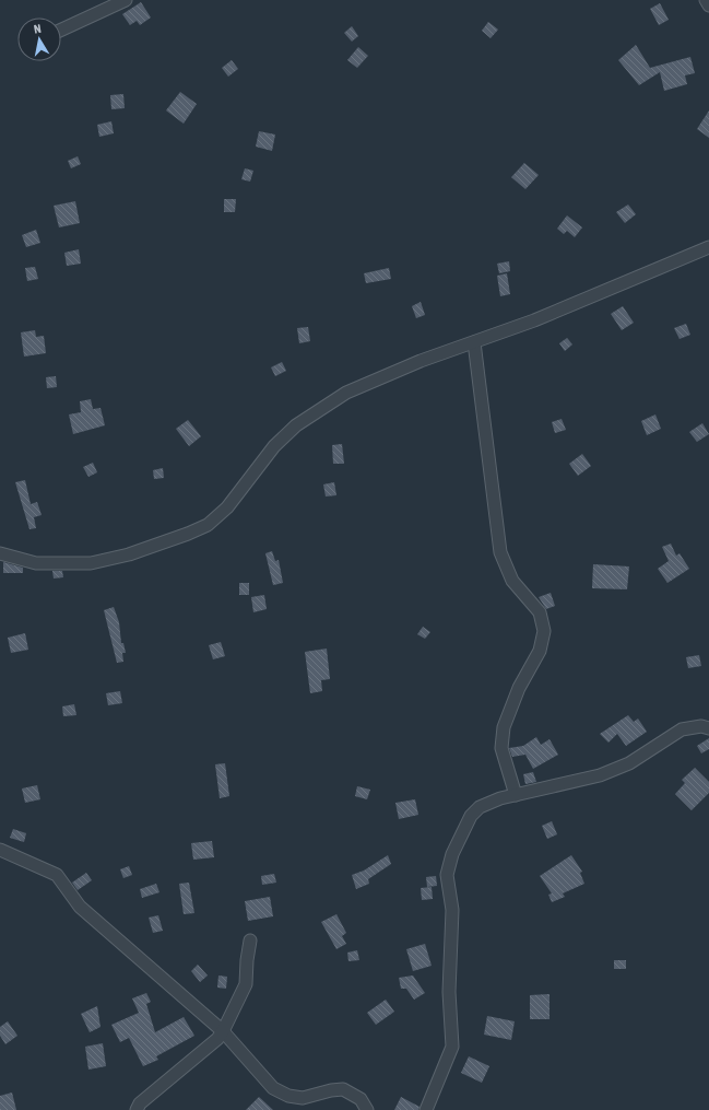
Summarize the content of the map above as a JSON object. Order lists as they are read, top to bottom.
{
  "north": "top"
}
